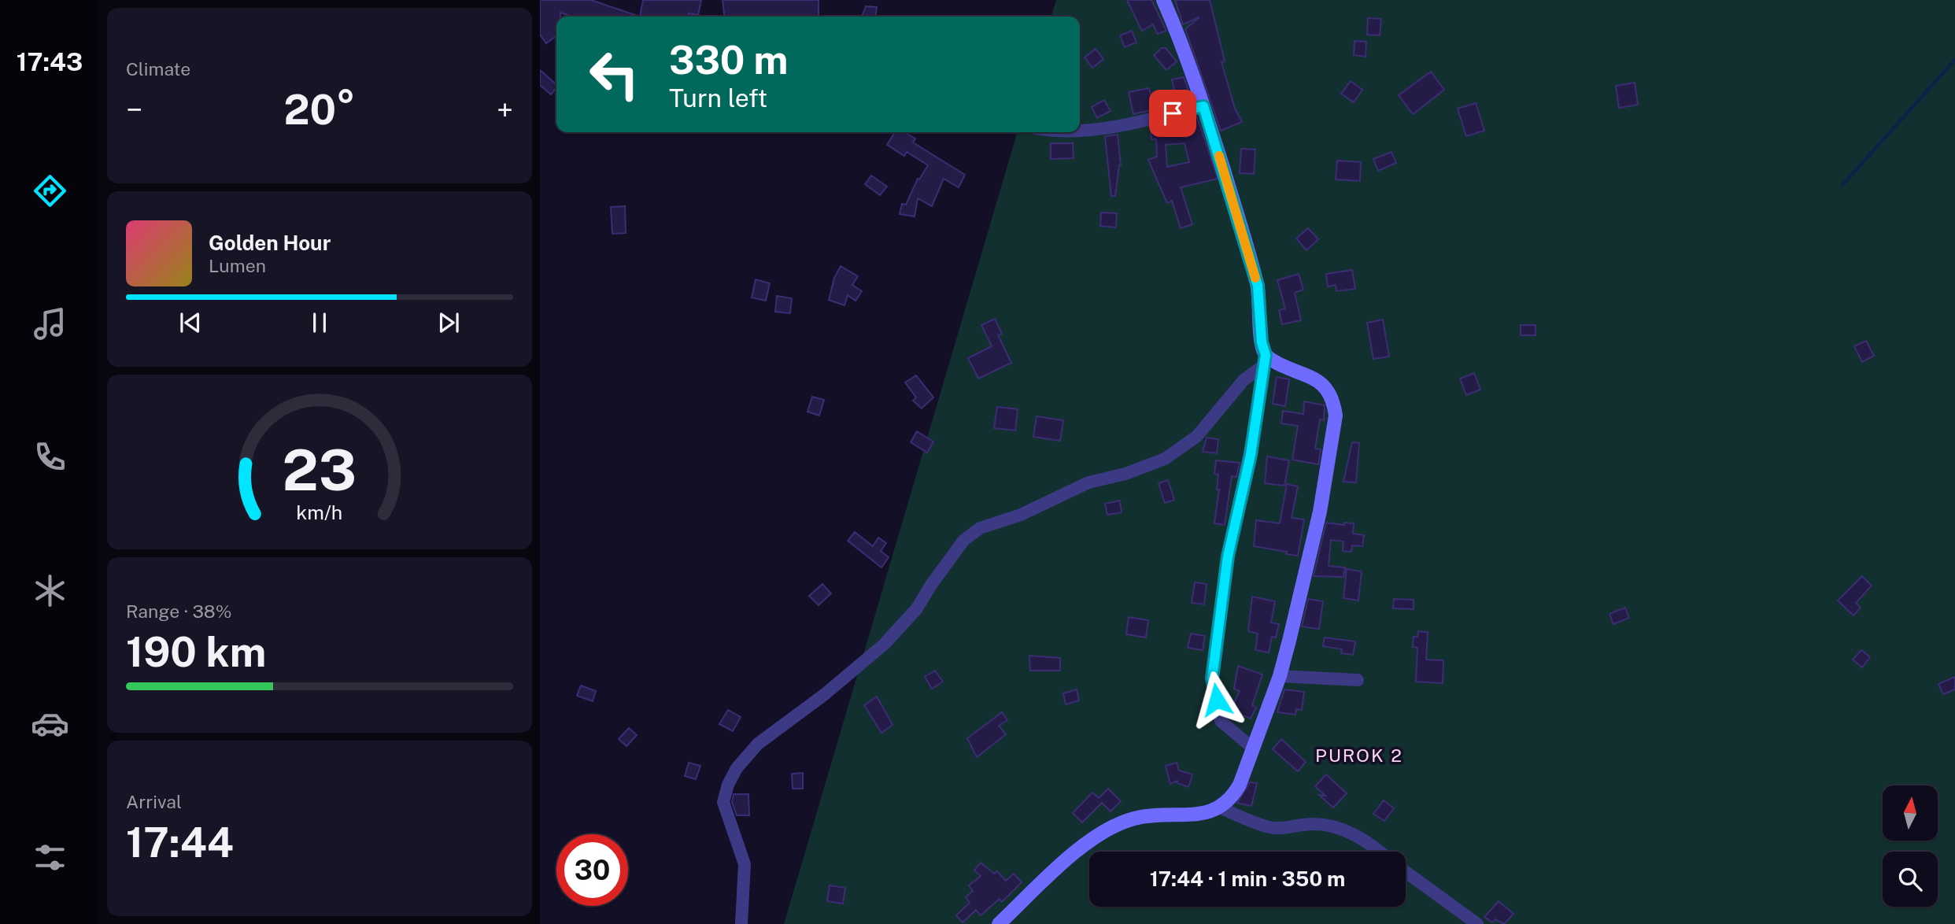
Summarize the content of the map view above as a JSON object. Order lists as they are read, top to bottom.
{
  "districts": ["PUROK 2"],
  "north": "top",
  "page": {
    "tabs": "17:43",
    "tile": [
      "Climate",
      ["Range · 38%", "190 km"],
      ["Arrival", "17:44"]
    ],
    "turn": ["330 m", "Turn left"],
    "heat": ["−", "20°", "+"],
    "song": ["Golden Hour", "Lumen"],
    "limit": "30",
    "trip": "17:44 · 1 min · 350 m",
    "gauge": ["23", "km/h"]
  }
}
